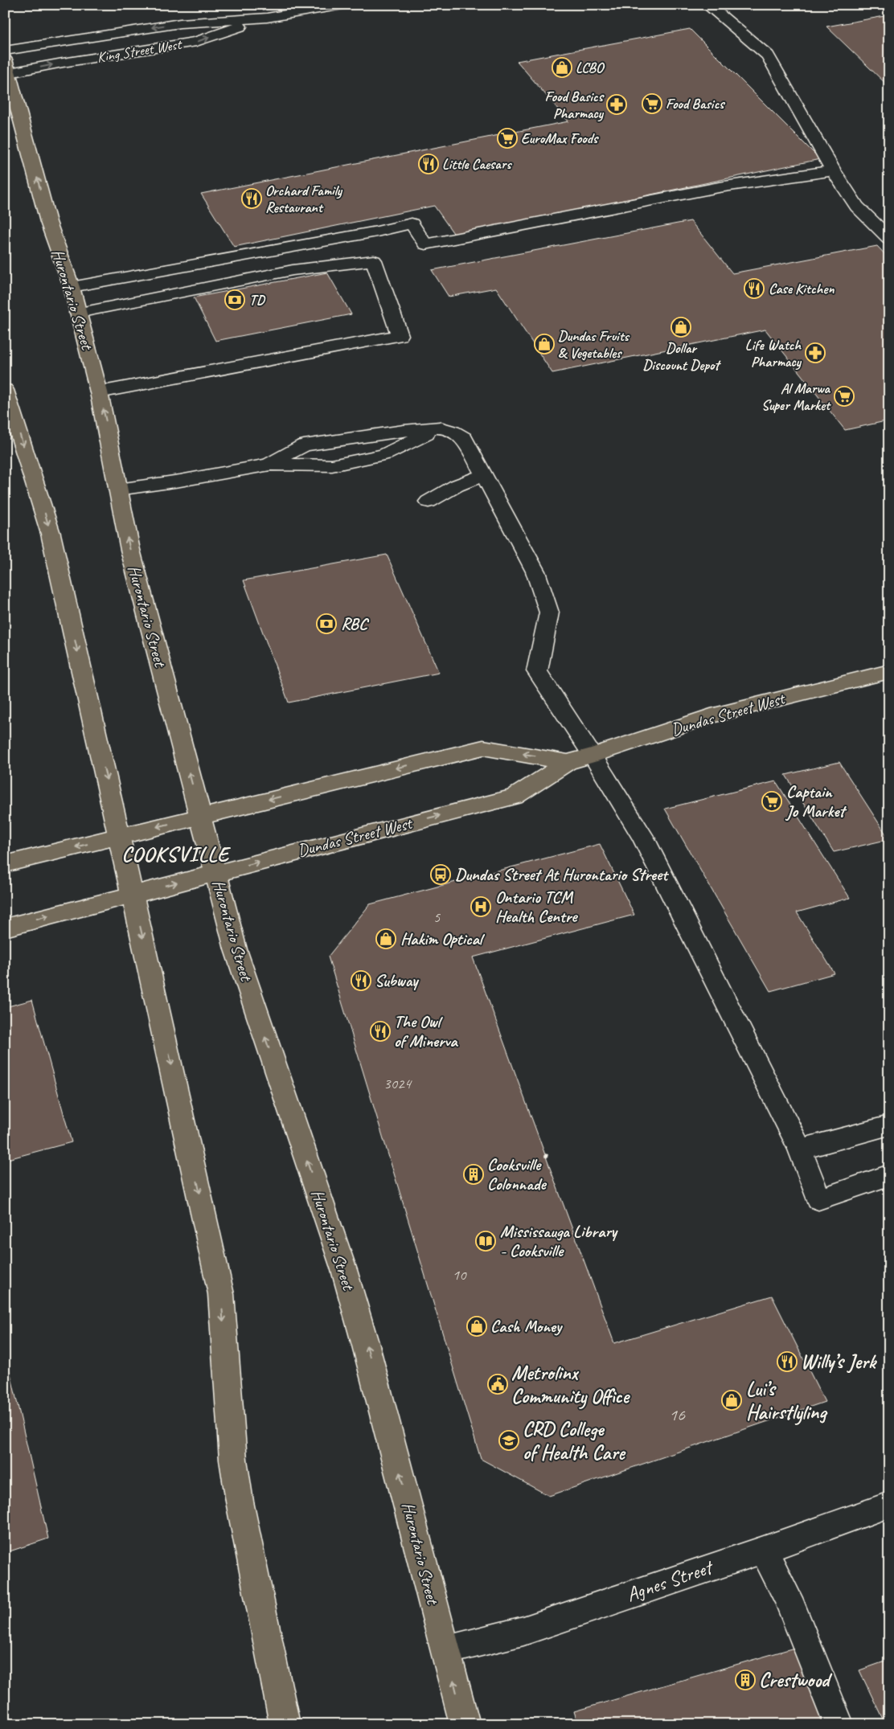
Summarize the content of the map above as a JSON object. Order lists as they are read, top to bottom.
{
  "streets": {
    "main road": ["Hurontario Street", "Dundas Street West"],
    "street": ["King Street West", "Agnes Street"]
  },
  "crossings": [
    ["King Street West", "Hurontario Street"],
    ["Hurontario Street", "Dundas Street West"],
    ["Hurontario Street", "Agnes Street"]
  ],
  "districts": ["COOKSVILLE"],
  "places": {
    "shop": [
      "LCBO",
      "Dollar Discount Depot",
      "Dundas Fruits & Vegetables",
      "Hakim Optical",
      "Cash Money",
      "Lui’s Hairstlyling"
    ],
    "supermarket": [
      "Food Basics",
      "EuroMax Foods",
      "Al Marwa Super Market",
      "Captain Jo Market"
    ],
    "pharmacy": ["Food Basics Pharmacy", "Life Watch Pharmacy"],
    "restaurant": [
      "Little Caesars",
      "Orchard Family Restaurant",
      "Case Kitchen",
      "Subway",
      "The Owl of Minerva",
      "Willy’s Jerk"
    ],
    "bank": ["TD", "RBC"],
    "bus stop": ["Dundas Street At Hurontario Street"],
    "hospital": ["Ontario TCM Health Centre"],
    "building": ["Cooksville Colonnade", "Crestwood"],
    "library": ["Mississauga Library - Cooksville"],
    "public building": ["Metrolinx Community Office"],
    "school or university": ["CRD College of Health Care"]
  },
  "house_numbers": [
    "5",
    "3024",
    "10",
    "16"
  ]
}
